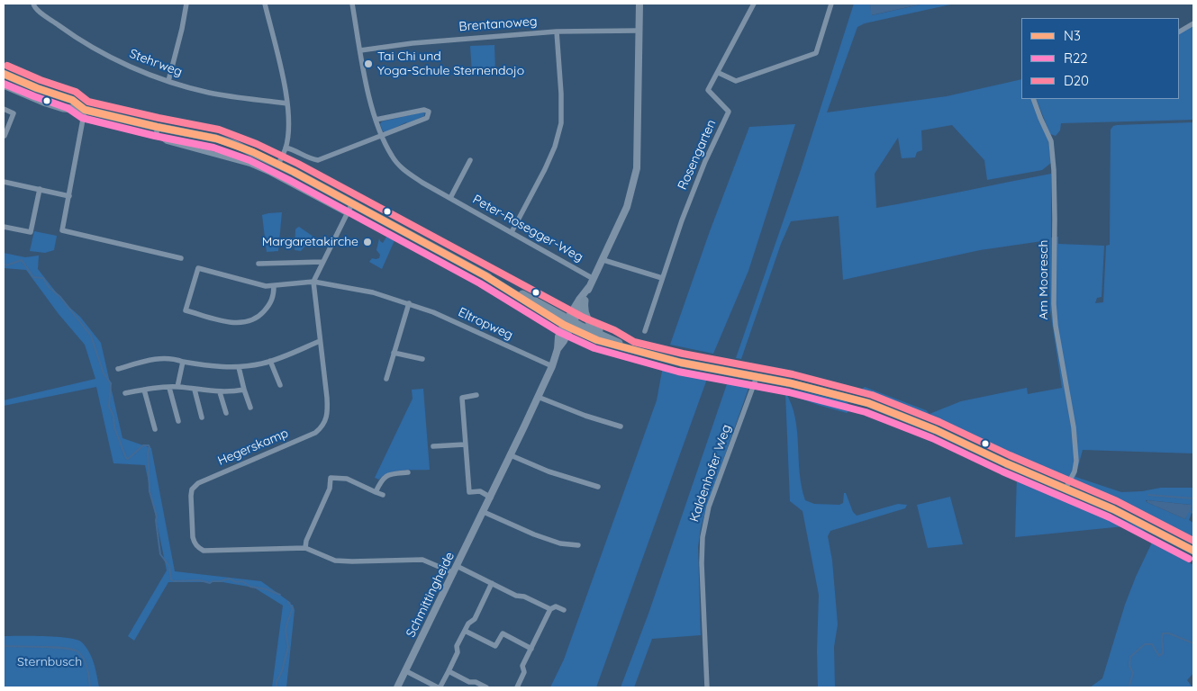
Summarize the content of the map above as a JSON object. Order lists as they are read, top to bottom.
{
  "streets": {
    "street": [
      "Brentanoweg",
      "Stehrweg",
      "Rosengarten",
      "Peter-Rosegger-Weg",
      "Am Mooresch",
      "Eltropweg",
      "Hegerskamp",
      "Kaldenhofer Weg",
      "Schmittingheide"
    ]
  },
  "crossings": [
    ["Brentanoweg", "Peter-Rosegger-Weg"],
    ["Eltropweg", "Hegerskamp"],
    ["Eltropweg", "Schmittingheide"],
    ["Hegerskamp", "Schmittingheide"]
  ],
  "parks": ["Sternbusch"],
  "places": ["Tai Chi und Yoga-Schule Sternendojo", "Margaretakirche"],
  "lines": ["transit line D20", "transit line N3", "transit line R22"],
  "legend": ["N3", "R22", "D20"]
}
